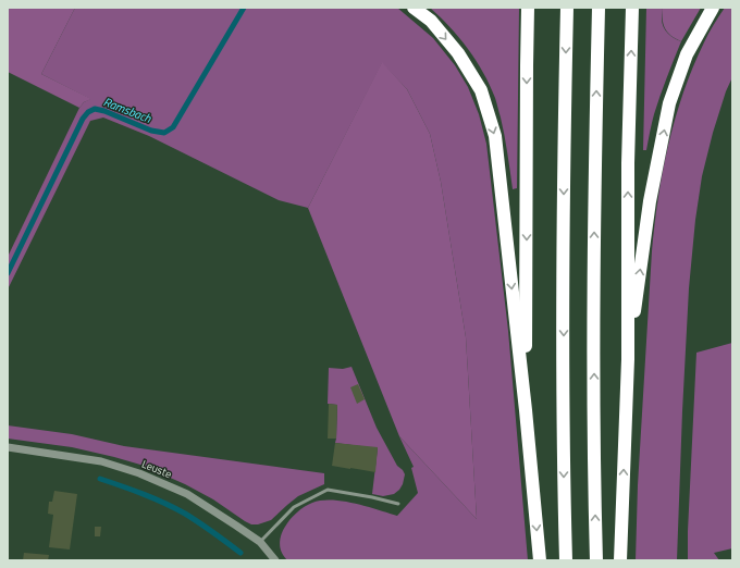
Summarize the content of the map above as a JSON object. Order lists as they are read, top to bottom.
{
  "streets": {
    "street": ["Leuste"]
  },
  "water": ["Ramsbach"]
}
